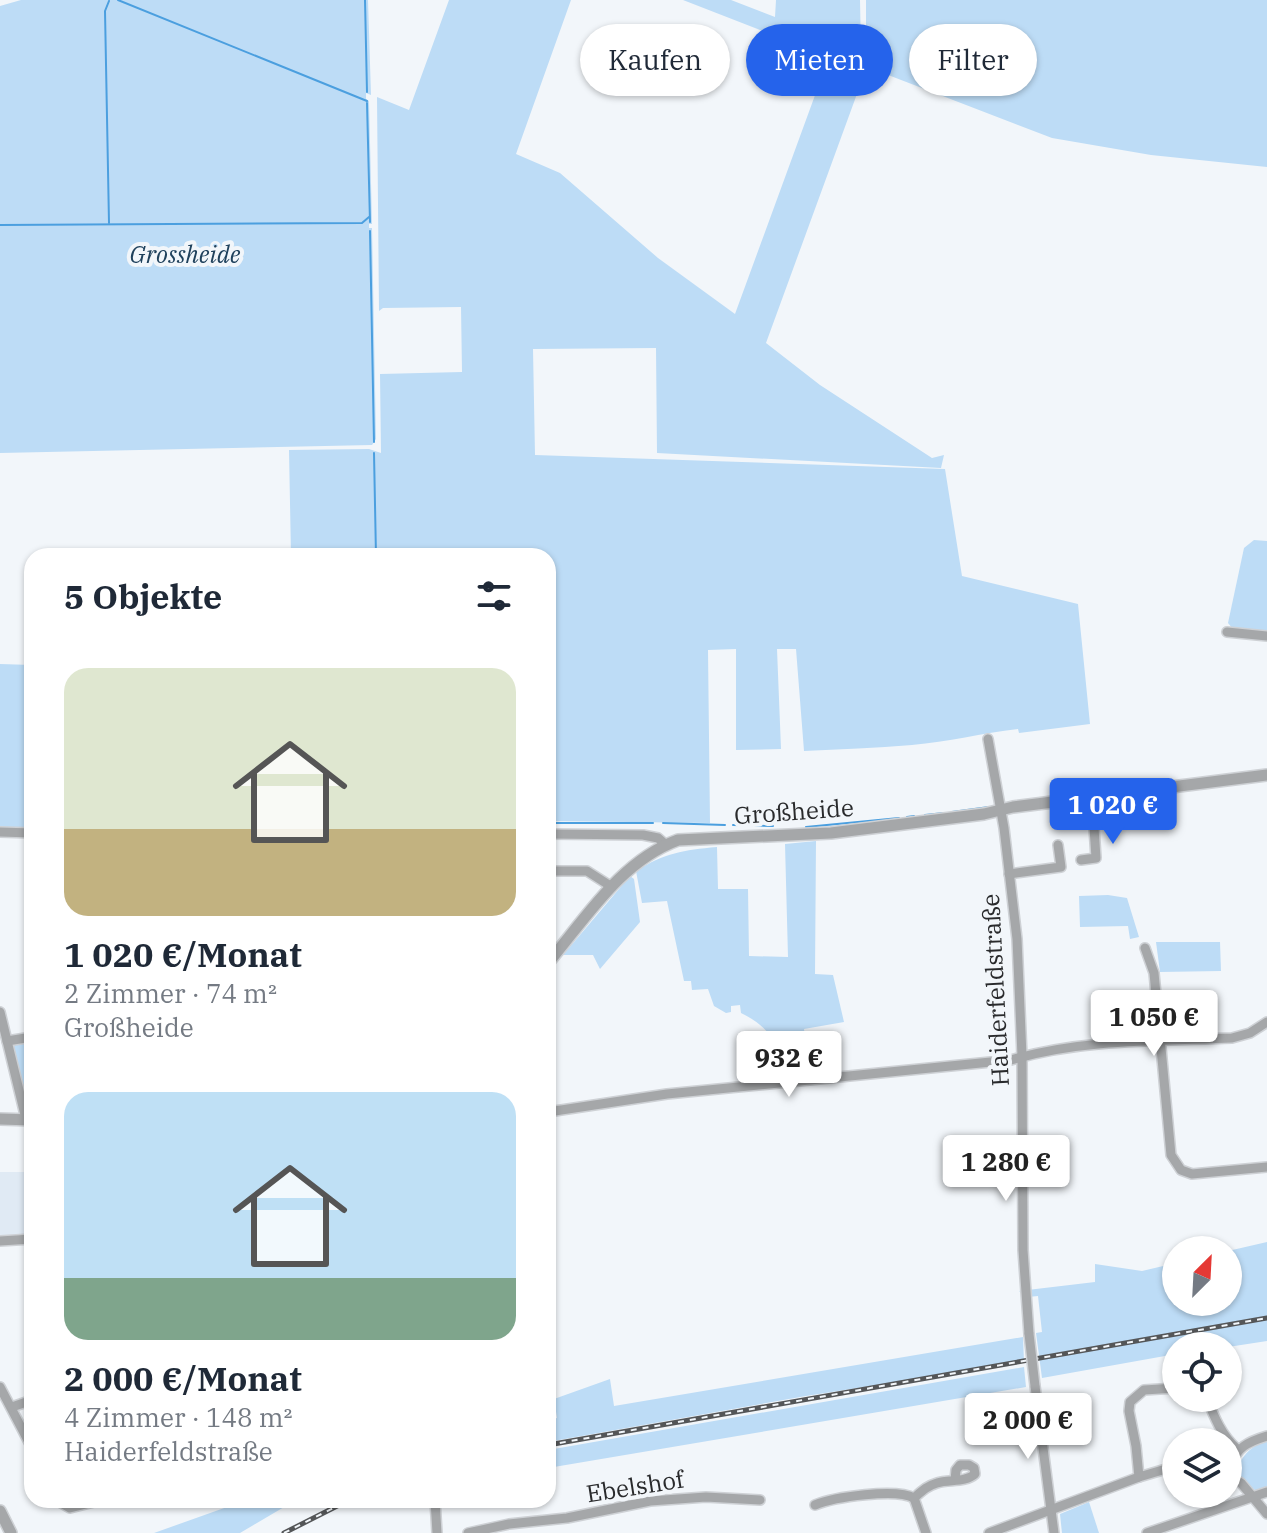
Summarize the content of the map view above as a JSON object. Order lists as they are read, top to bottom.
{
  "streets": {
    "street": ["Großheide", "Haiderfeldstraße", "Ebelshof"]
  },
  "crossings": [
    ["Großheide", "Haiderfeldstraße"]
  ],
  "parks": ["Grossheide"],
  "north": "top right",
  "page": {
    "chip": ["Kaufen", "Mieten", "Filter"],
    "heading": "5 Objekte",
    "list": [
      {
        "name": "1 020 €/Monat",
        "note": "2 Zimmer · 74 m² · Großheide"
      },
      {
        "name": "2 000 €/Monat",
        "note": "4 Zimmer · 148 m² · Haiderfeldstraße"
      }
    ],
    "price": [
      "1 020 €",
      "1 050 €",
      "932 €",
      "1 280 €",
      "2 000 €"
    ]
  }
}
